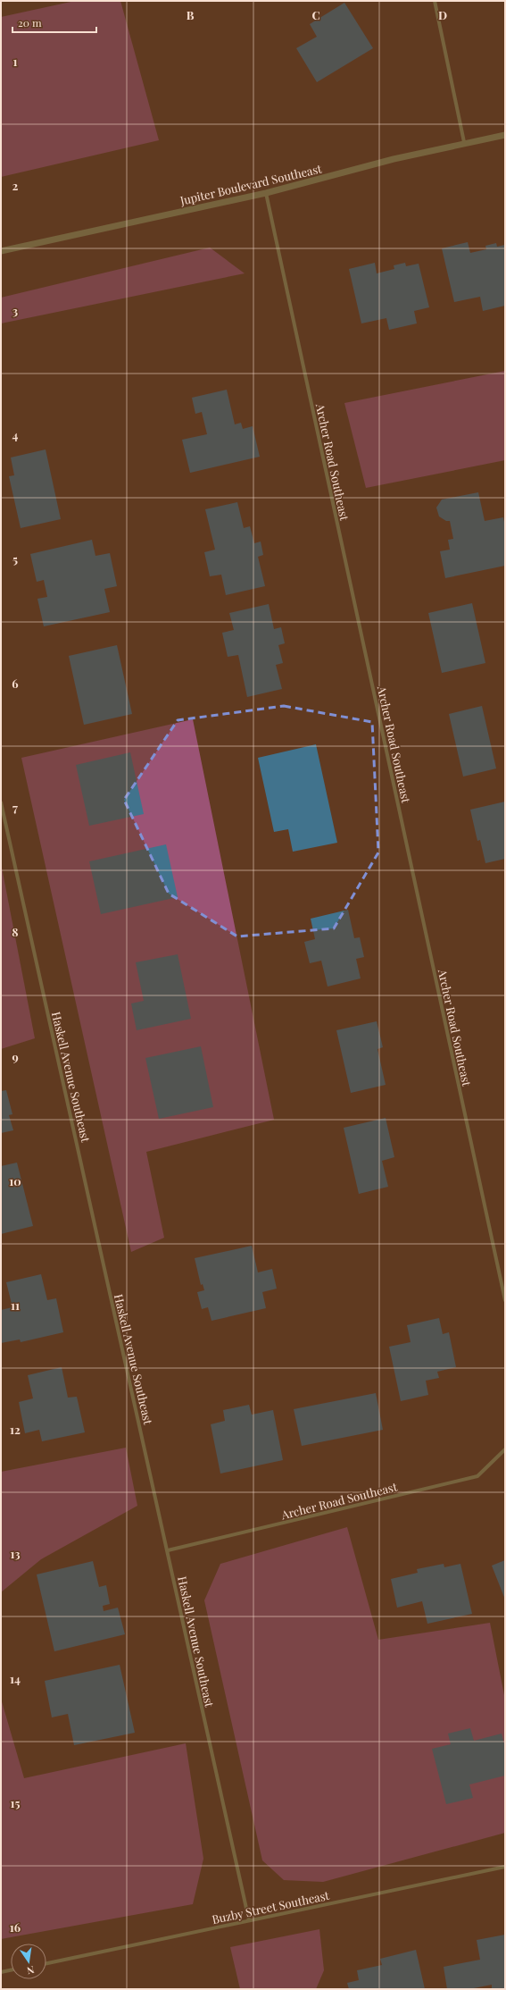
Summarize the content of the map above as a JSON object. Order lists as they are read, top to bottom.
{
  "streets": {
    "street": [
      "Jupiter Boulevard Southeast",
      "Archer Road Southeast",
      "Haskell Avenue Southeast",
      "Buzby Street Southeast"
    ]
  },
  "crossings": [
    ["Jupiter Boulevard Southeast", "Archer Road Southeast"],
    ["Archer Road Southeast", "Haskell Avenue Southeast"],
    ["Haskell Avenue Southeast", "Buzby Street Southeast"]
  ],
  "scale_bar": "20 m",
  "north": "bottom",
  "grid": {
    "columns": ["B", "C", "D"],
    "rows": [
      "1",
      "2",
      "3",
      "4",
      "5",
      "6",
      "7",
      "8",
      "9",
      "10",
      "11",
      "12",
      "13",
      "14",
      "15",
      "16"
    ]
  }
}
